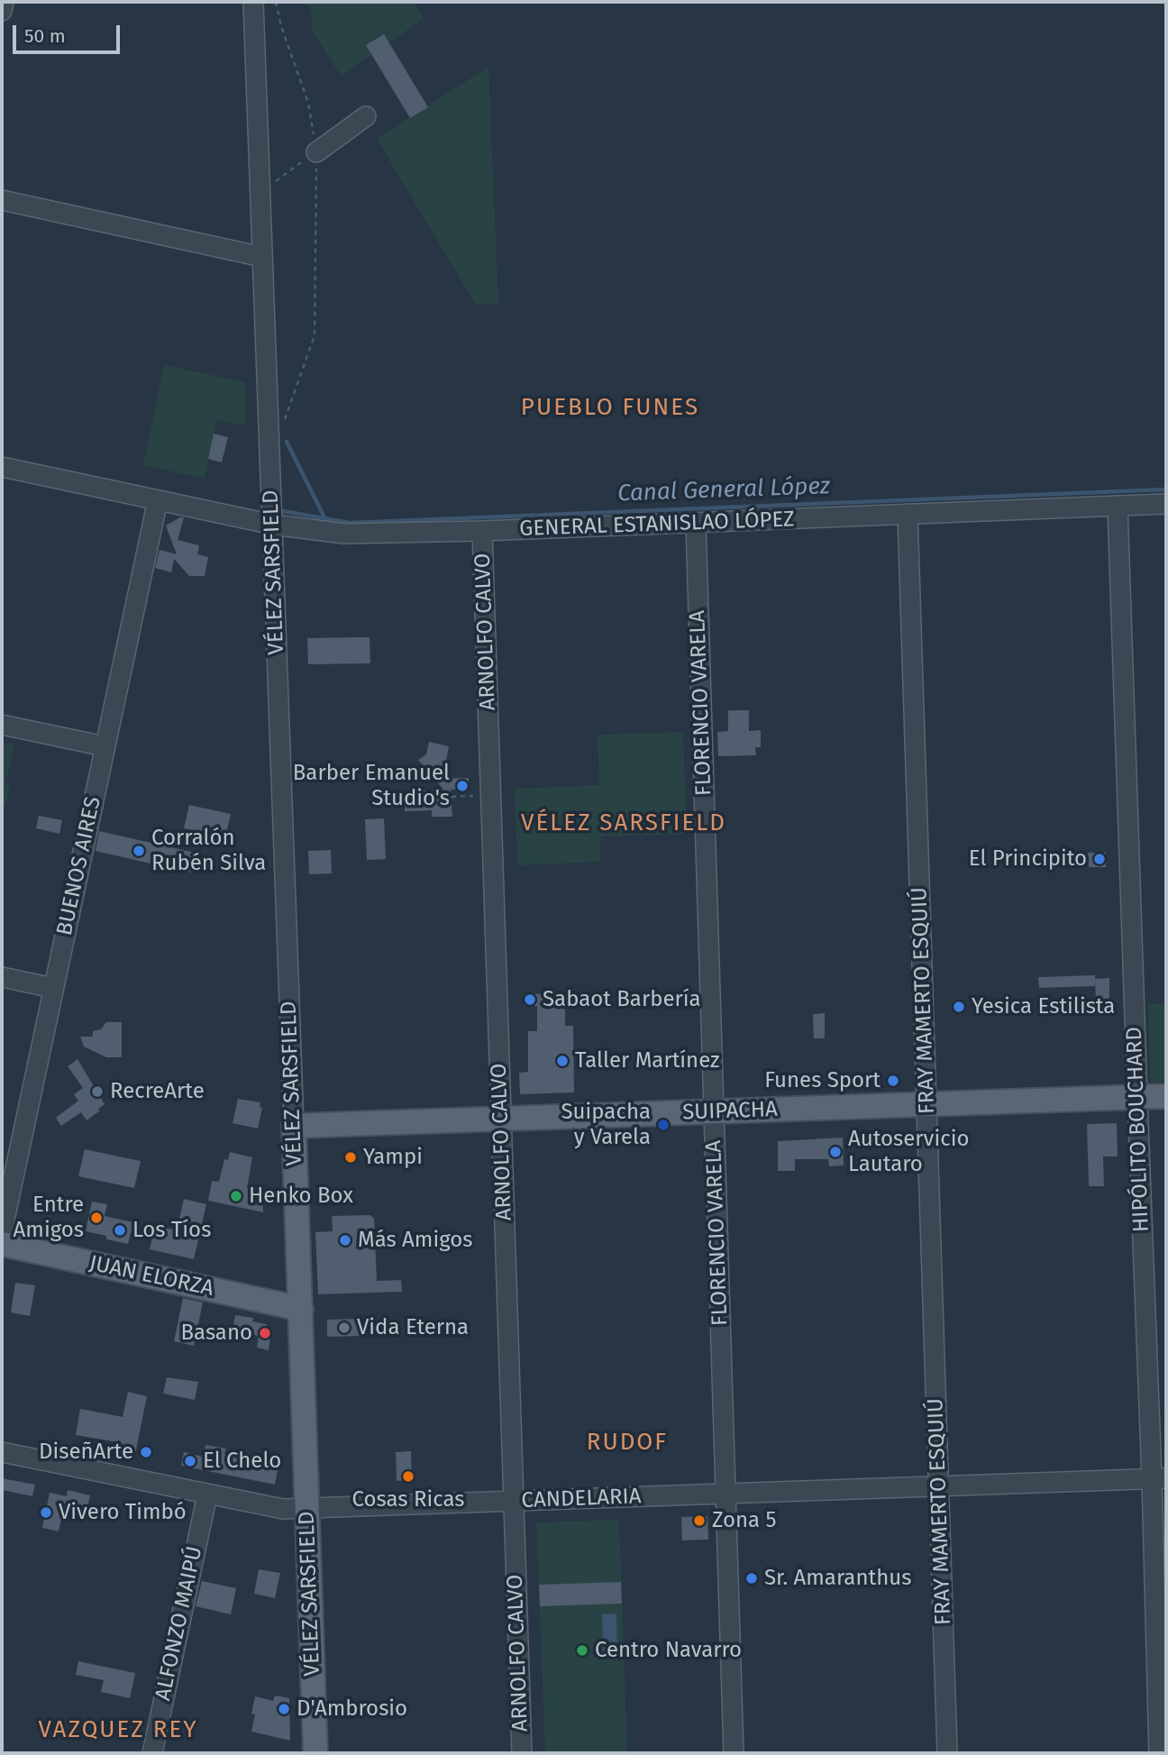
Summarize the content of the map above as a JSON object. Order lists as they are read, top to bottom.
{
  "streets": {
    "main road": ["VÉLEZ SARSFIELD", "SUIPACHA", "JUAN ELORZA"],
    "street": [
      "GENERAL ESTANISLAO LÓPEZ",
      "ARNOLFO CALVO",
      "FLORENCIO VARELA",
      "BUENOS AIRES",
      "FRAY MAMERTO ESQUIÚ",
      "HIPÓLITO BOUCHARD",
      "CANDELARIA",
      "ALFONZO MAIPÚ"
    ]
  },
  "crossings": [
    ["GENERAL ESTANISLAO LÓPEZ", "VÉLEZ SARSFIELD"],
    ["GENERAL ESTANISLAO LÓPEZ", "ARNOLFO CALVO"],
    ["GENERAL ESTANISLAO LÓPEZ", "FLORENCIO VARELA"],
    ["GENERAL ESTANISLAO LÓPEZ", "BUENOS AIRES"],
    ["GENERAL ESTANISLAO LÓPEZ", "FRAY MAMERTO ESQUIÚ"],
    ["GENERAL ESTANISLAO LÓPEZ", "HIPÓLITO BOUCHARD"],
    ["VÉLEZ SARSFIELD", "SUIPACHA"],
    ["VÉLEZ SARSFIELD", "JUAN ELORZA"],
    ["VÉLEZ SARSFIELD", "CANDELARIA"],
    ["ARNOLFO CALVO", "SUIPACHA"],
    ["ARNOLFO CALVO", "CANDELARIA"],
    ["FLORENCIO VARELA", "SUIPACHA"],
    ["FLORENCIO VARELA", "CANDELARIA"],
    ["FRAY MAMERTO ESQUIÚ", "SUIPACHA"],
    ["FRAY MAMERTO ESQUIÚ", "CANDELARIA"],
    ["SUIPACHA", "HIPÓLITO BOUCHARD"],
    ["HIPÓLITO BOUCHARD", "CANDELARIA"],
    ["CANDELARIA", "ALFONZO MAIPÚ"]
  ],
  "districts": [
    "PUEBLO FUNES",
    "VÉLEZ SARSFIELD",
    "RUDOF",
    "VAZQUEZ REY"
  ],
  "water": ["Canal General López"],
  "places": [
    "Barber Emanuel Studio's",
    "Corralón Rubén Silva",
    "El Principito",
    "Sabaot Barbería",
    "Yesica Estilista",
    "Taller Martínez",
    "Funes Sport",
    "RecreArte",
    "Suipacha y Varela",
    "Autoservicio Lautaro",
    "Yampi",
    "Henko Box",
    "Entre Amigos",
    "Los Tíos",
    "Más Amigos",
    "Vida Eterna",
    "Basano",
    "DiseñArte",
    "El Chelo",
    "Cosas Ricas",
    "Vivero Timbó",
    "Zona 5",
    "Sr. Amaranthus",
    "Centro Navarro",
    "D'Ambrosio"
  ],
  "scale_bar": "50 m"
}
